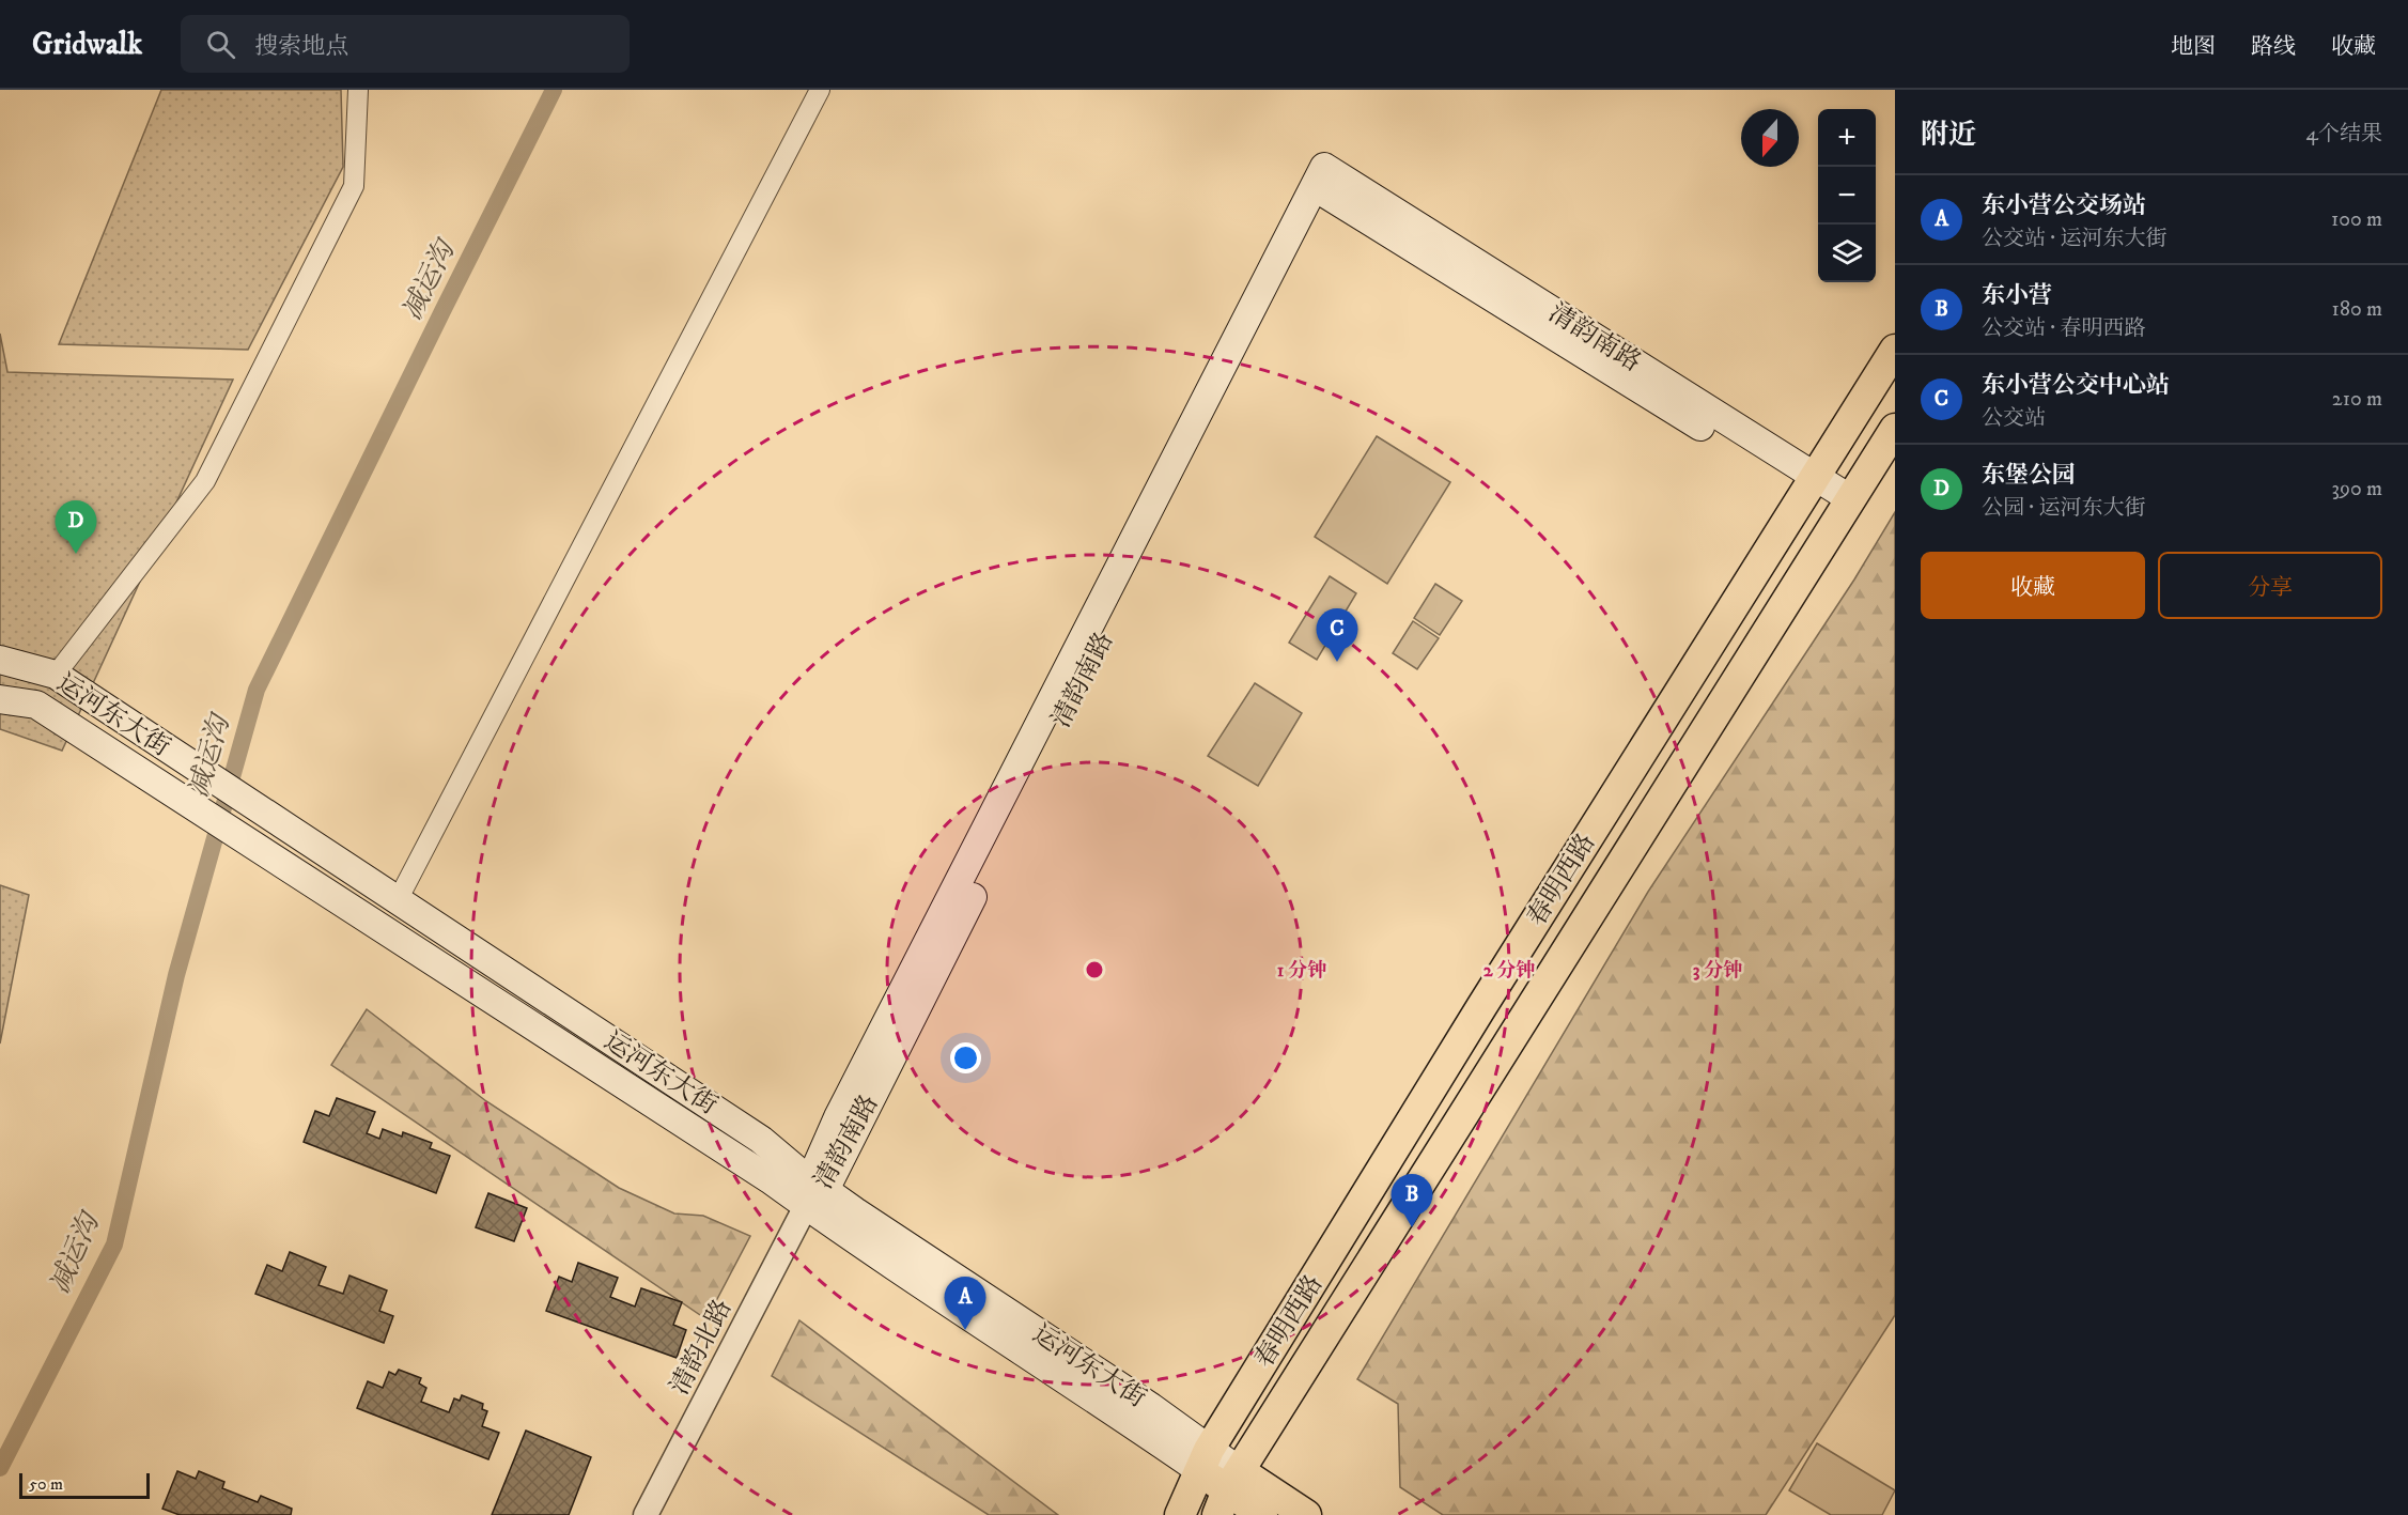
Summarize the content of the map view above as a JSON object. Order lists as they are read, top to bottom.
{
  "streets": {
    "main road": ["清韵南路", "运河东大街", "春明西路"],
    "street": ["清韵北路"]
  },
  "crossings": [
    ["清韵南路", "运河东大街"],
    ["清韵南路", "春明西路"],
    ["清韵南路", "清韵北路"],
    ["运河东大街", "春明西路"],
    ["运河东大街", "清韵北路"]
  ],
  "water": ["减运沟"],
  "scale_bar": "50 m",
  "north": "bottom",
  "page": {
    "header": "Gridwalk",
    "search": "搜索地点",
    "nav": ["地图", "路线", "收藏"],
    "heading": ["附近", "4个结果"],
    "map_buttons": ["+", "−"],
    "list": [
      {
        "mark": "A",
        "name": "东小营公交场站",
        "note": "公交站 · 运河东大街",
        "value": "100 m"
      },
      {
        "mark": "B",
        "name": "东小营",
        "note": "公交站 · 春明西路",
        "value": "180 m"
      },
      {
        "mark": "C",
        "name": "东小营公交中心站",
        "note": "公交站",
        "value": "210 m"
      },
      {
        "mark": "D",
        "name": "东堡公园",
        "note": "公园 · 运河东大街",
        "value": "390 m"
      }
    ],
    "pins": [
      "D",
      "C",
      "B",
      "A"
    ],
    "buttons": ["收藏", "分享"],
    "scale": "50 m"
  },
  "rings": ["1 分钟", "2 分钟", "3 分钟"]
}
